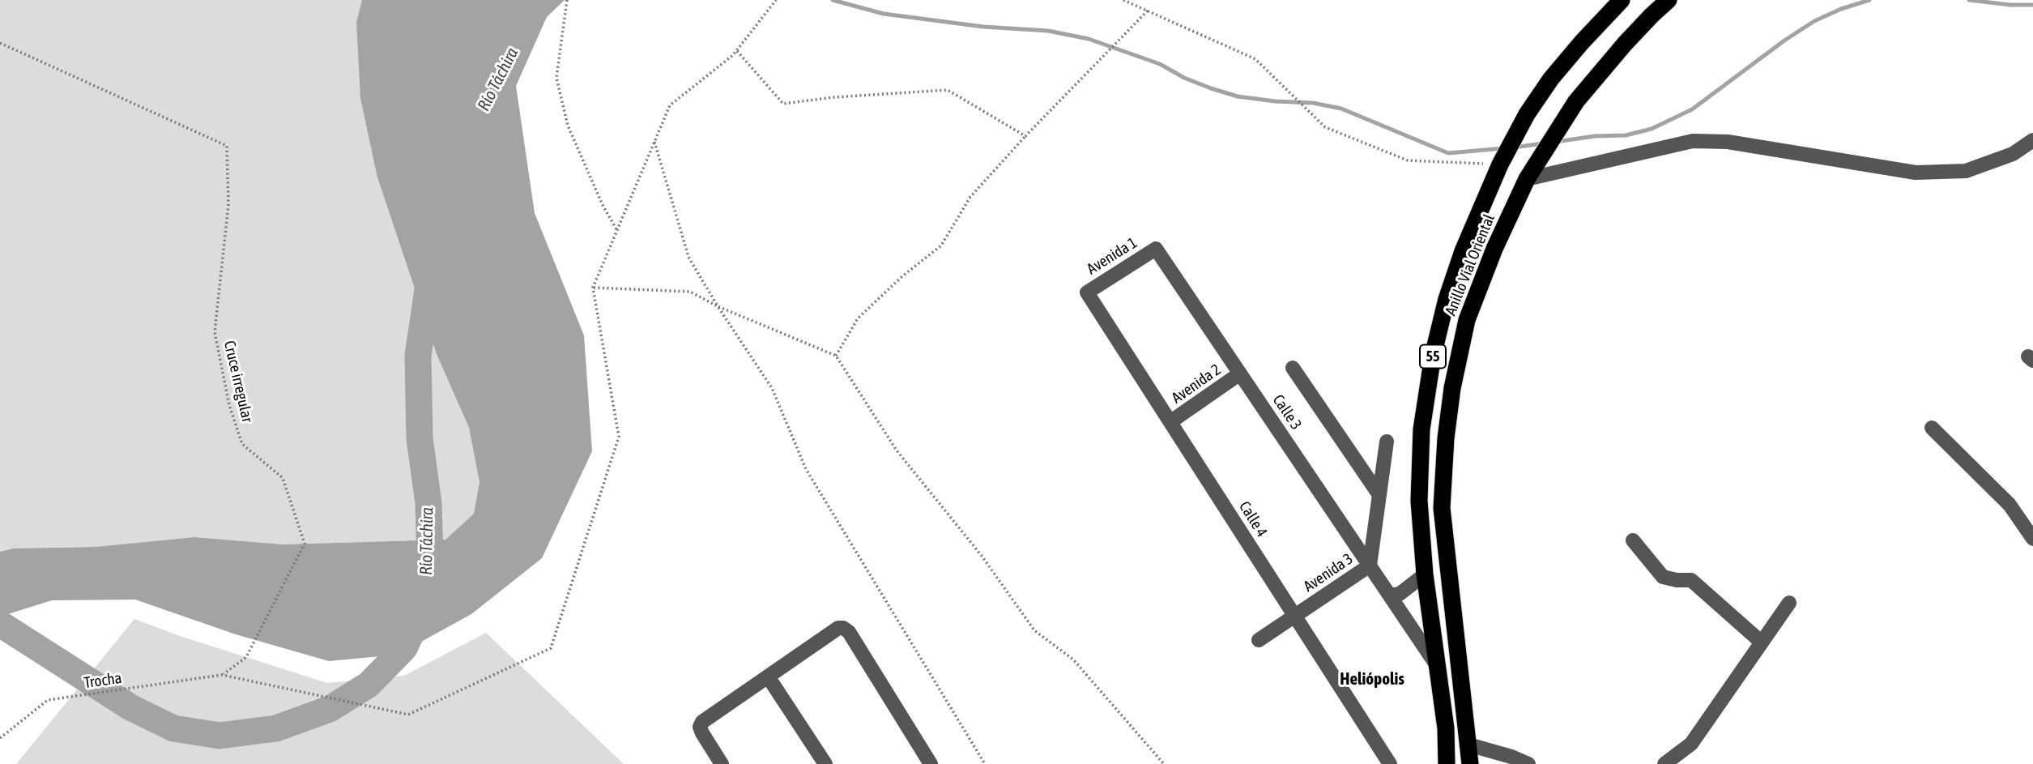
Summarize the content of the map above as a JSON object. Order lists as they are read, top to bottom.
{
  "streets": {
    "highway": ["Anillo Vial Oriental", "55"],
    "street": [
      "Avenida 1",
      "Avenida 2",
      "Calle 3",
      "Calle 4",
      "Avenida 3"
    ],
    "path": ["Cruce irregular", "Trocha"]
  },
  "crossings": [
    ["Avenida 1", "Calle 3"],
    ["Avenida 1", "Calle 4"],
    ["Anillo Vial Oriental", "Calle 3"],
    ["Cruce irregular", "Trocha"],
    ["Avenida 2", "Calle 3"],
    ["Avenida 2", "Calle 4"],
    ["Calle 3", "Avenida 3"],
    ["Calle 4", "Avenida 3"]
  ],
  "districts": ["Heliópolis"],
  "water": ["Río Táchira"]
}
